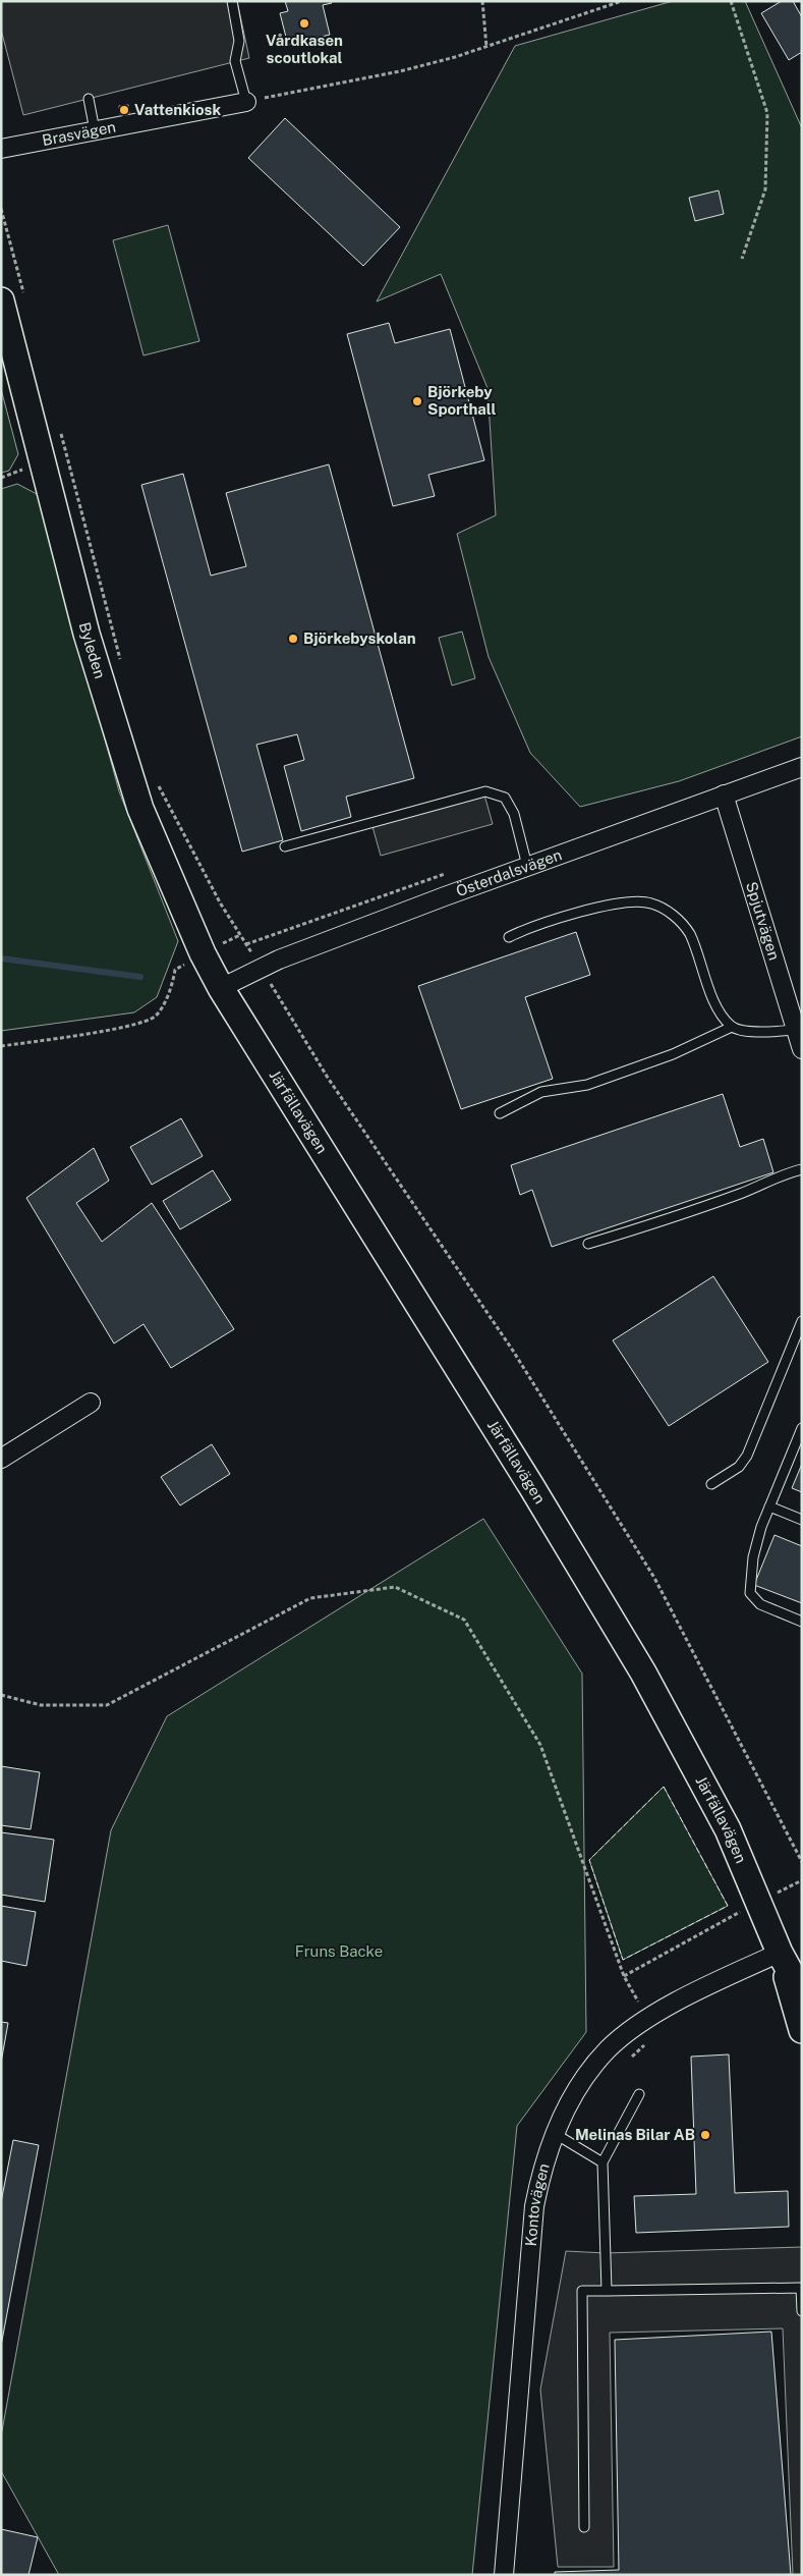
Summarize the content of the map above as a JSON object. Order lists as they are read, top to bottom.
{
  "streets": {
    "street": [
      "Brasvägen",
      "Byleden",
      "Österdalsvägen",
      "Spjutvägen",
      "Järfällavägen",
      "Kontovägen"
    ]
  },
  "crossings": [
    ["Byleden", "Österdalsvägen"],
    ["Byleden", "Järfällavägen"],
    ["Österdalsvägen", "Spjutvägen"],
    ["Österdalsvägen", "Järfällavägen"],
    ["Järfällavägen", "Kontovägen"]
  ],
  "parks": ["Fruns Backe"],
  "places": [
    "Vårdkasen scoutlokal",
    "Vattenkiosk",
    "Björkeby Sporthall",
    "Björkebyskolan",
    "Melinas Bilar AB"
  ]
}
